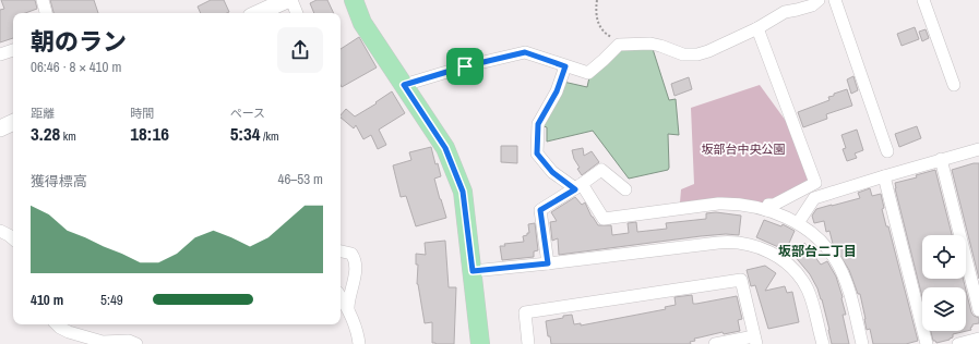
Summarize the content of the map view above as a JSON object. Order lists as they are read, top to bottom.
{
  "districts": ["坂部台二丁目"],
  "parks": ["坂部台中央公園"],
  "page": {
    "heading": ["朝のラン", "06:46 · 8 × 410 m"],
    "stats": [
      ["距離", "3.28 km"],
      ["時間", "18:16"],
      ["ペース", "5:34 /km"]
    ],
    "chart": ["獲得標高", "46–53 m"],
    "list": [
      {
        "name": "410 m",
        "note": "5:49"
      }
    ]
  }
}
